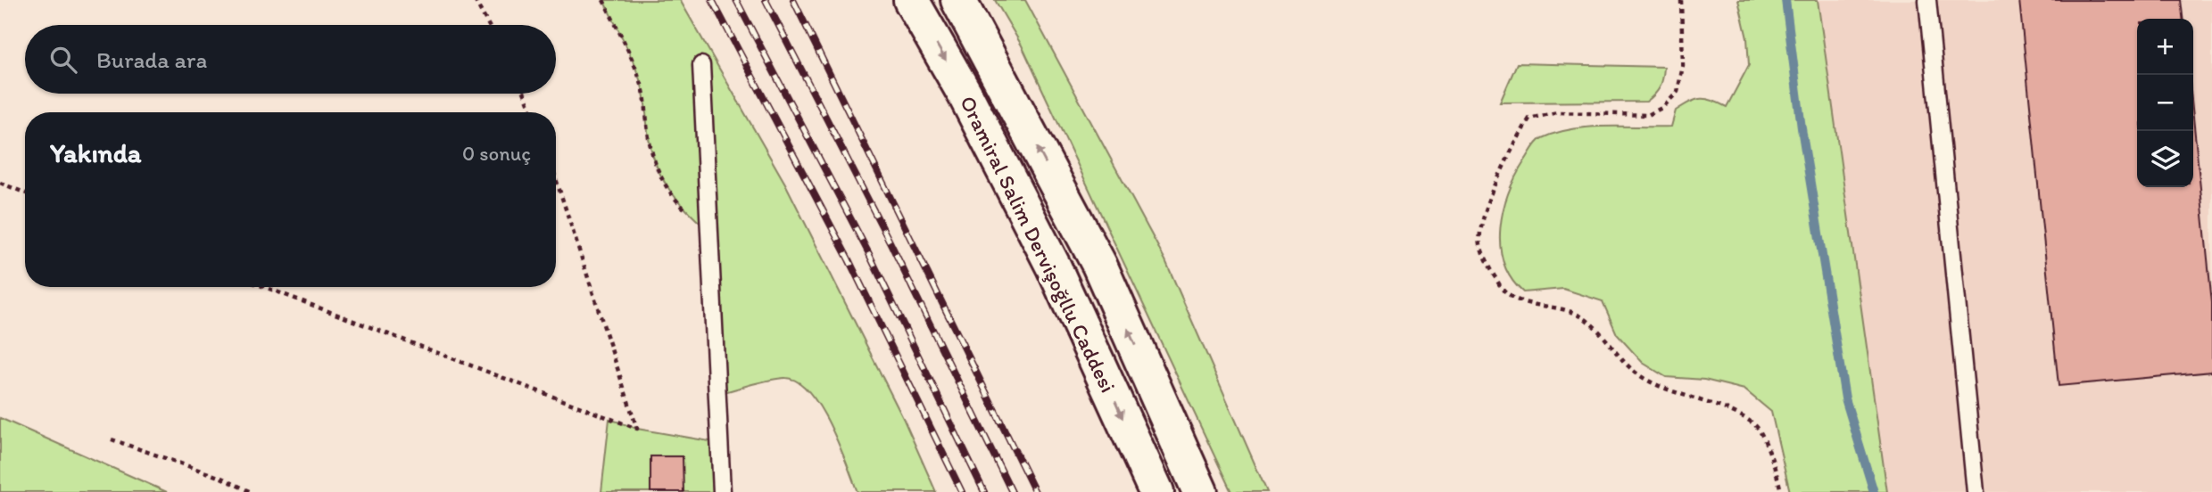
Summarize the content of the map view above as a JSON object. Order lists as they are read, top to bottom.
{
  "streets": {
    "main road": ["Oramiral Salim Dervişoğllu Caddesi"]
  },
  "page": {
    "map_buttons": ["+", "−"],
    "search": "Burada ara",
    "heading": ["Yakında", "0 sonuç"]
  }
}
